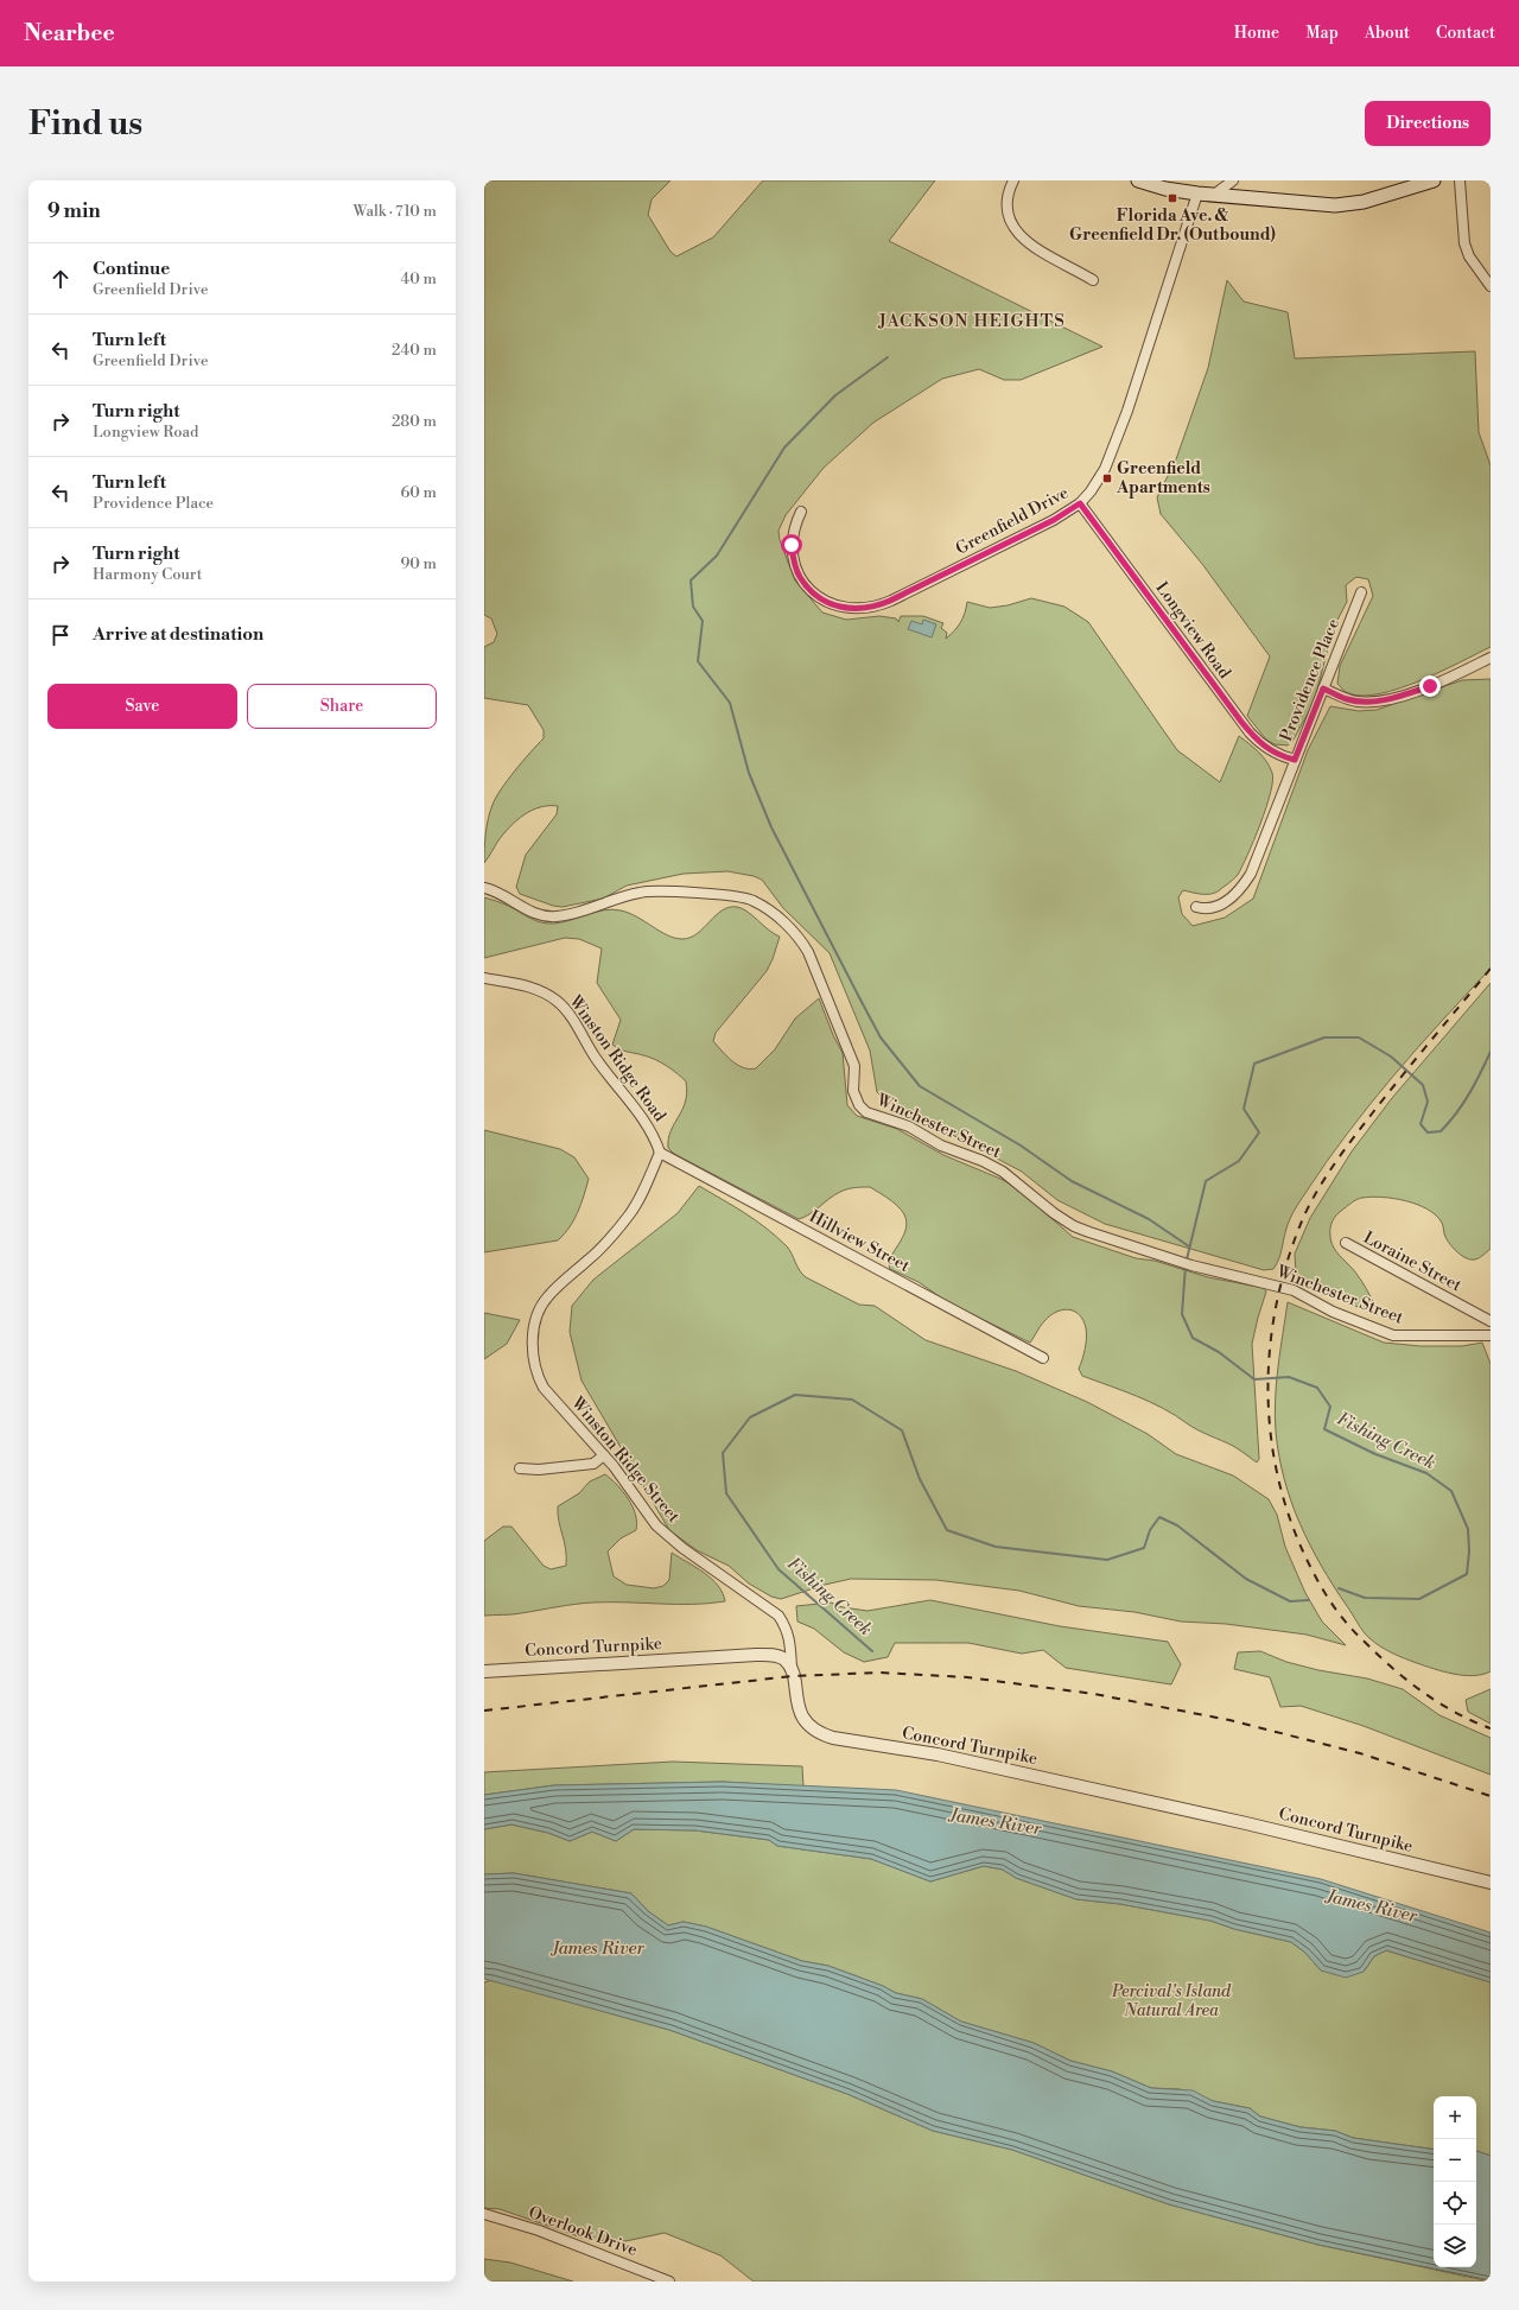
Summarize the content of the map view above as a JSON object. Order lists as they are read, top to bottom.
{
  "streets": {
    "street": [
      "Greenfield Drive",
      "Longview Road",
      "Providence Place",
      "Winston Ridge Road",
      "Winchester Street",
      "Hillview Street",
      "Loraine Street",
      "Winston Ridge Street",
      "Concord Turnpike",
      "Overlook Drive"
    ]
  },
  "crossings": [
    ["Greenfield Drive", "Longview Road"],
    ["Longview Road", "Providence Place"],
    ["Winston Ridge Road", "Hillview Street"],
    ["Winston Ridge Road", "Winston Ridge Street"],
    ["Hillview Street", "Winston Ridge Street"],
    ["Winston Ridge Street", "Concord Turnpike"]
  ],
  "districts": ["JACKSON HEIGHTS"],
  "water": ["Fishing Creek", "James River"],
  "parks": ["Percival's Island Natural Area"],
  "places": {
    "transit": ["Florida Ave. & Greenfield Dr. (Outbound)", "Greenfield Apartments"]
  },
  "page": {
    "header": "Nearbee",
    "nav": [
      "Home",
      "Map",
      "About",
      "Contact"
    ],
    "buttons": [
      "Directions",
      ["Save", "Share"]
    ],
    "title": "Find us",
    "heading": ["9 min", "Walk · 710 m"],
    "list": [
      ["Continue", "Greenfield Drive", "40 m"],
      ["Turn left", "Greenfield Drive", "240 m"],
      ["Turn right", "Longview Road", "280 m"],
      ["Turn left", "Providence Place", "60 m"],
      ["Turn right", "Harmony Court", "90 m"],
      "Arrive at destination"
    ],
    "map_buttons": ["+", "−"]
  }
}
